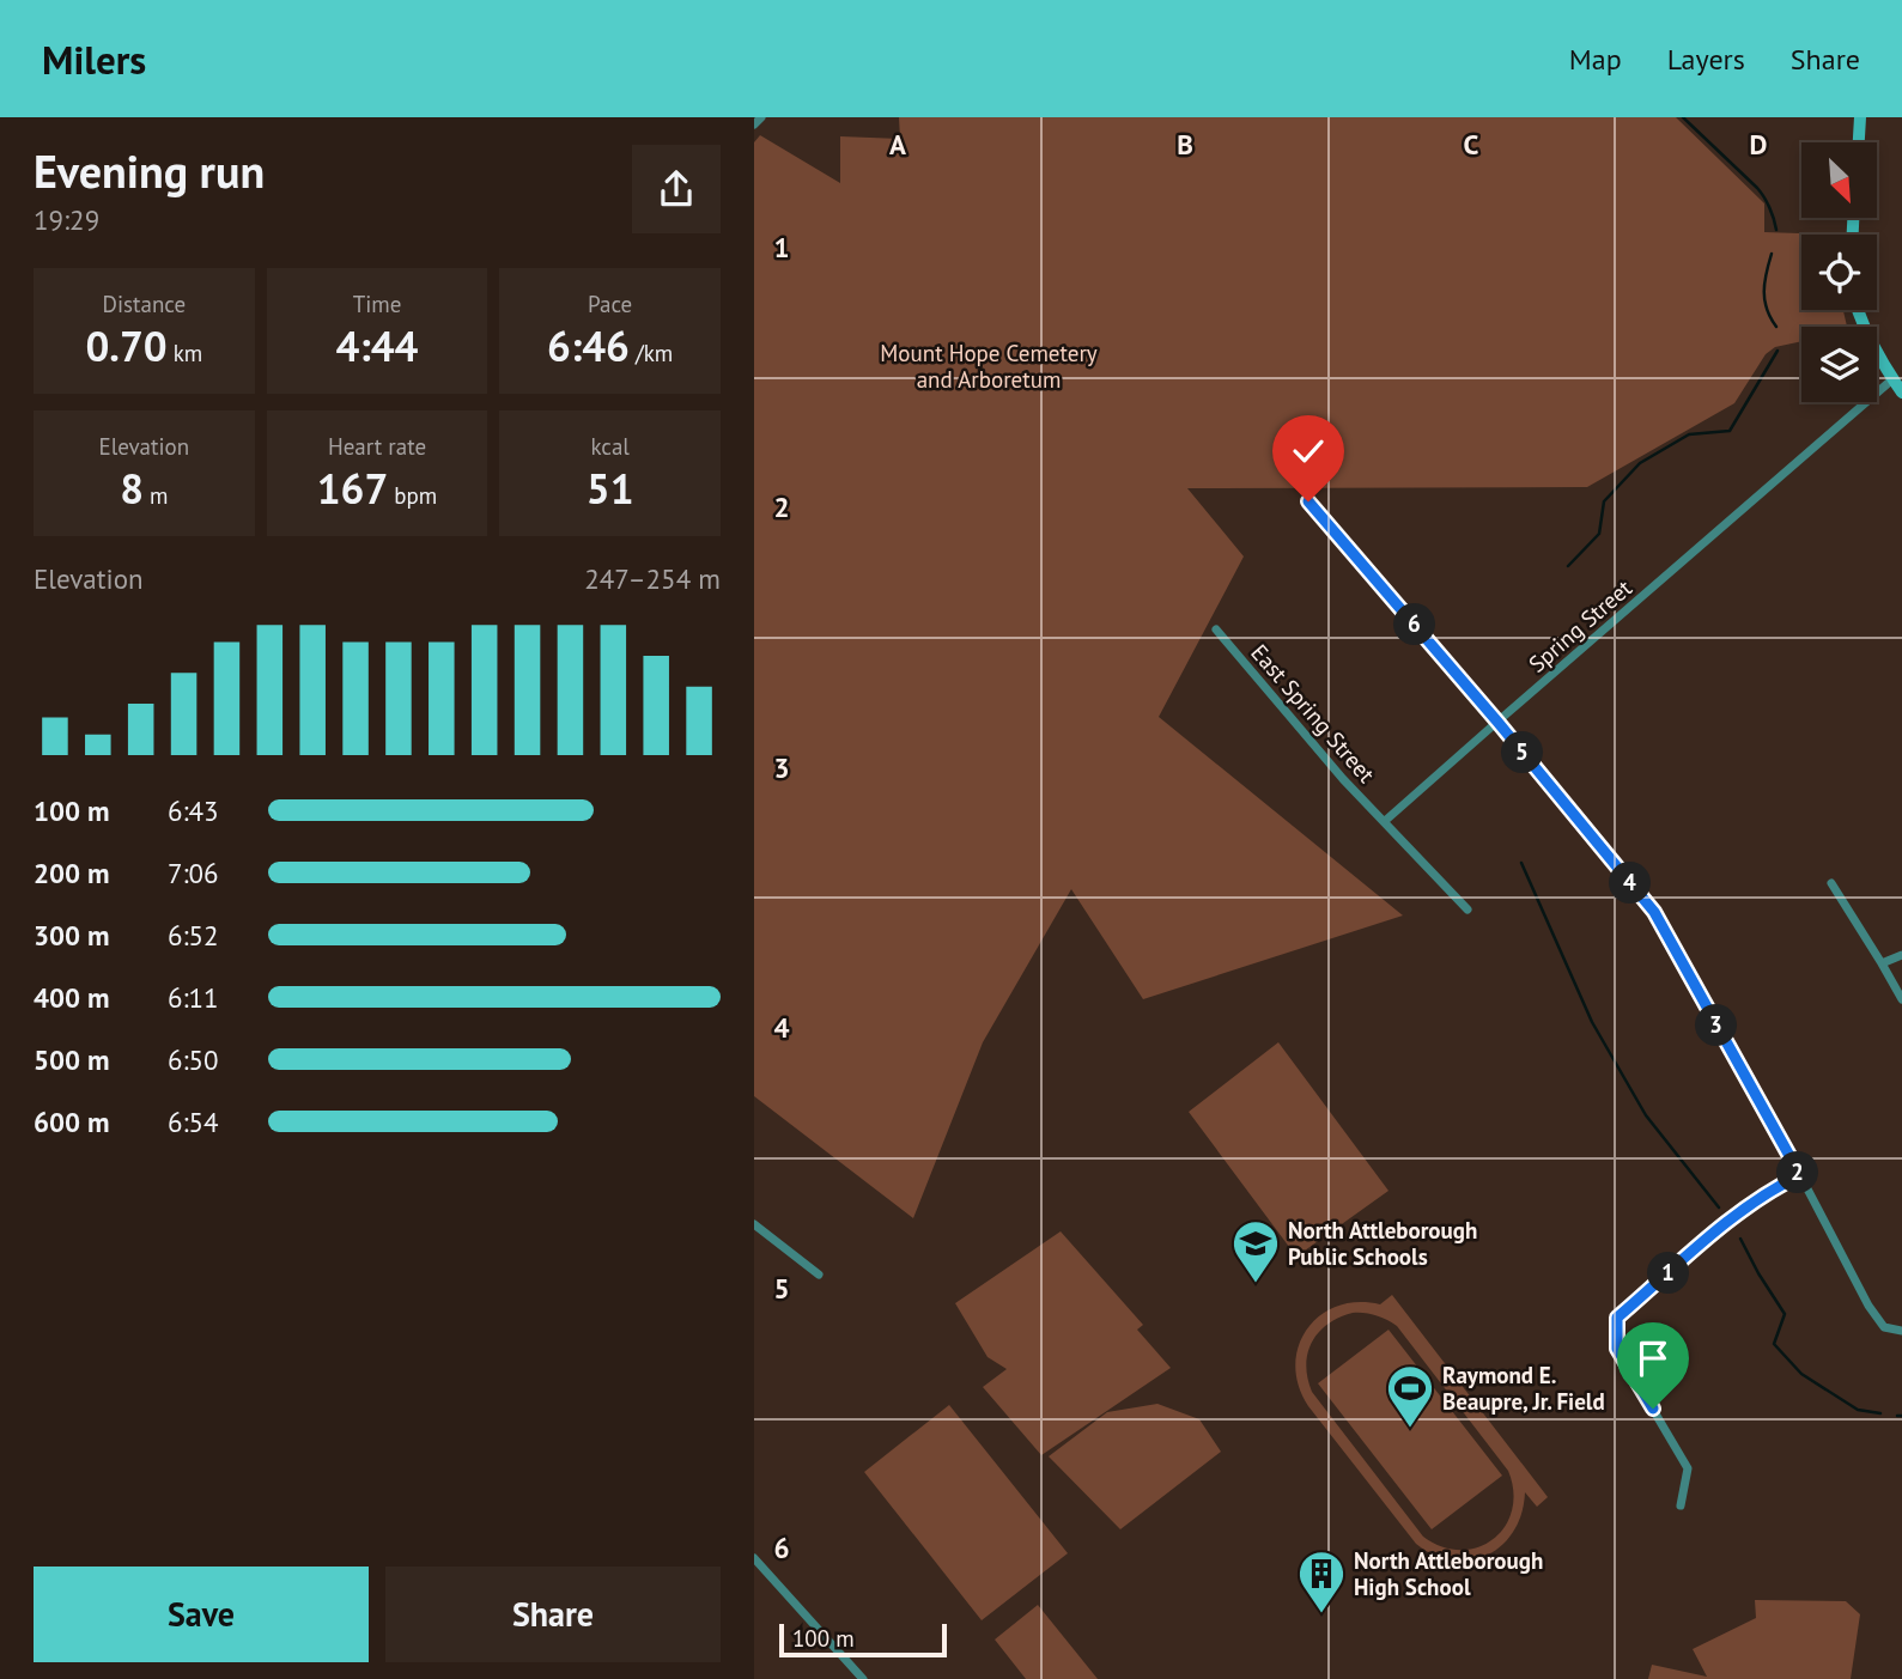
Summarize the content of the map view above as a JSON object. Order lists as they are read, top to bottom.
{
  "streets": {
    "street": ["Spring Street", "East Spring Street"]
  },
  "crossings": [
    ["Spring Street", "East Spring Street"]
  ],
  "parks": ["Mount Hope Cemetery and Arboretum"],
  "places": {
    "school or university": ["North Attleborough Public Schools"],
    "sports": ["Raymond E. Beaupre, Jr. Field"],
    "building": ["North Attleborough High School"]
  },
  "scale_bar": "100 m",
  "north": "bottom right",
  "page": {
    "header": "Milers",
    "nav": ["Map", "Layers", "Share"],
    "heading": ["Evening run", "19:29"],
    "stats": [
      ["Distance", "0.70 km"],
      ["Time", "4:44"],
      ["Pace", "6:46 /km"],
      ["Elevation", "8 m"],
      ["Heart rate", "167 bpm"],
      ["kcal", "51"]
    ],
    "chart": ["Elevation", "247–254 m"],
    "pins": [
      "6",
      "5",
      "4",
      "3",
      "2",
      "1"
    ],
    "list": [
      {
        "name": "100 m",
        "note": "6:43"
      },
      {
        "name": "200 m",
        "note": "7:06"
      },
      {
        "name": "300 m",
        "note": "6:52"
      },
      {
        "name": "400 m",
        "note": "6:11"
      },
      {
        "name": "500 m",
        "note": "6:50"
      },
      {
        "name": "600 m",
        "note": "6:54"
      }
    ],
    "buttons": ["Save", "Share"],
    "scale": "100 m"
  },
  "grid": {
    "columns": [
      "A",
      "B",
      "C",
      "D"
    ],
    "rows": [
      "1",
      "2",
      "3",
      "4",
      "5",
      "6"
    ]
  }
}
